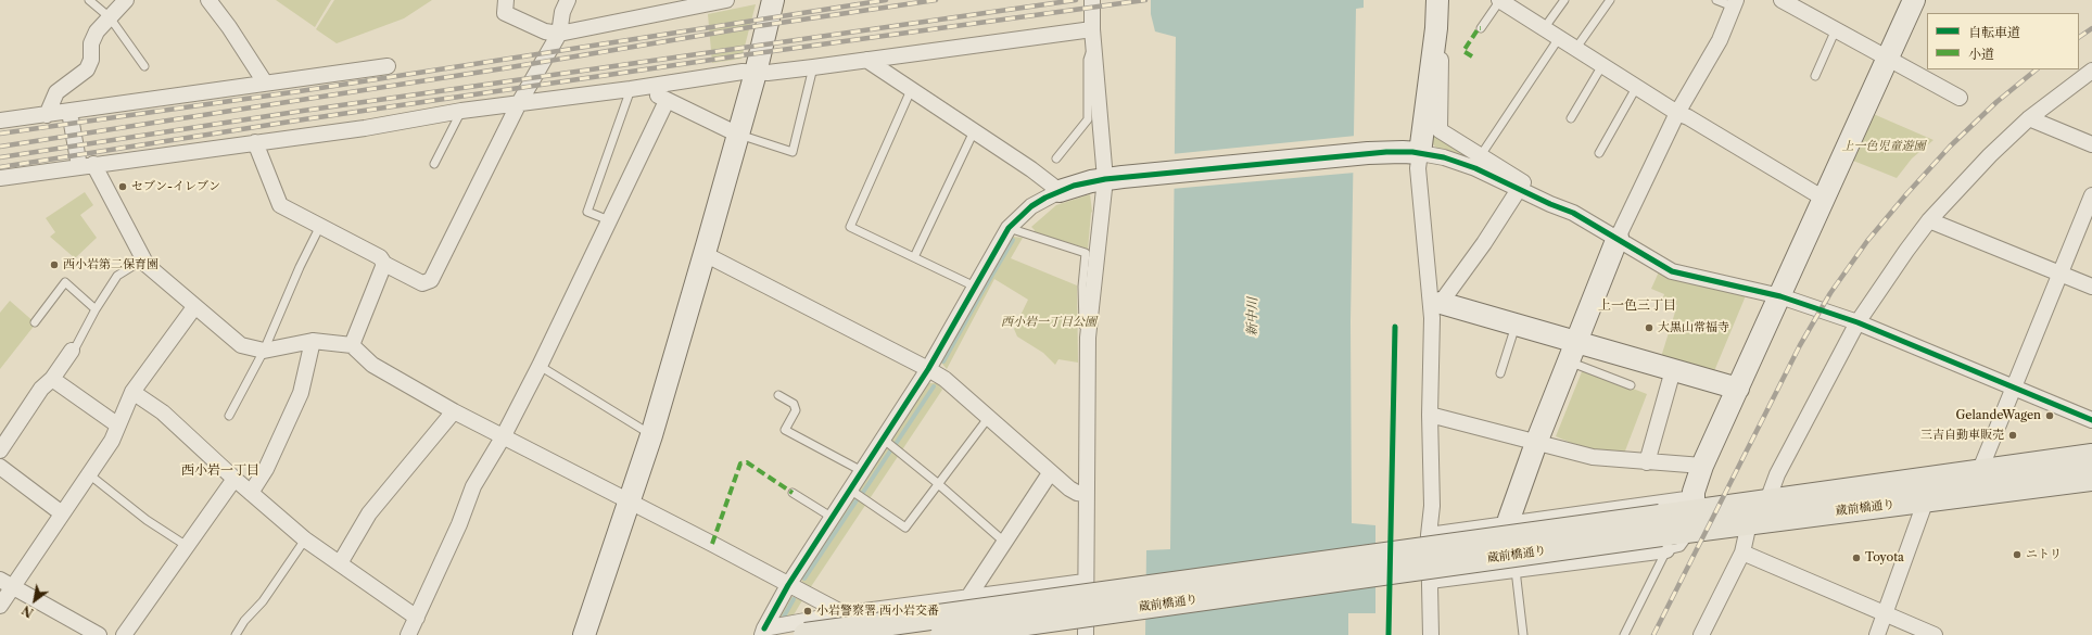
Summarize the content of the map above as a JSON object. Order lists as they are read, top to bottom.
{
  "streets": {
    "main road": ["蔵前橋通り"]
  },
  "districts": ["上一色三丁目", "西小岩一丁目"],
  "water": ["新中川"],
  "parks": ["上一色児童遊園", "西小岩一丁目公園"],
  "places": [
    "セブン-イレブン",
    "西小岩第二保育園",
    "大黒山常福寺",
    "GelandeWagen",
    "三吉自動車販売",
    "ニトリ",
    "Toyota",
    "小岩警察署 西小岩交番"
  ],
  "legend": ["自転車道", "小道"],
  "north": "bottom left"
}
